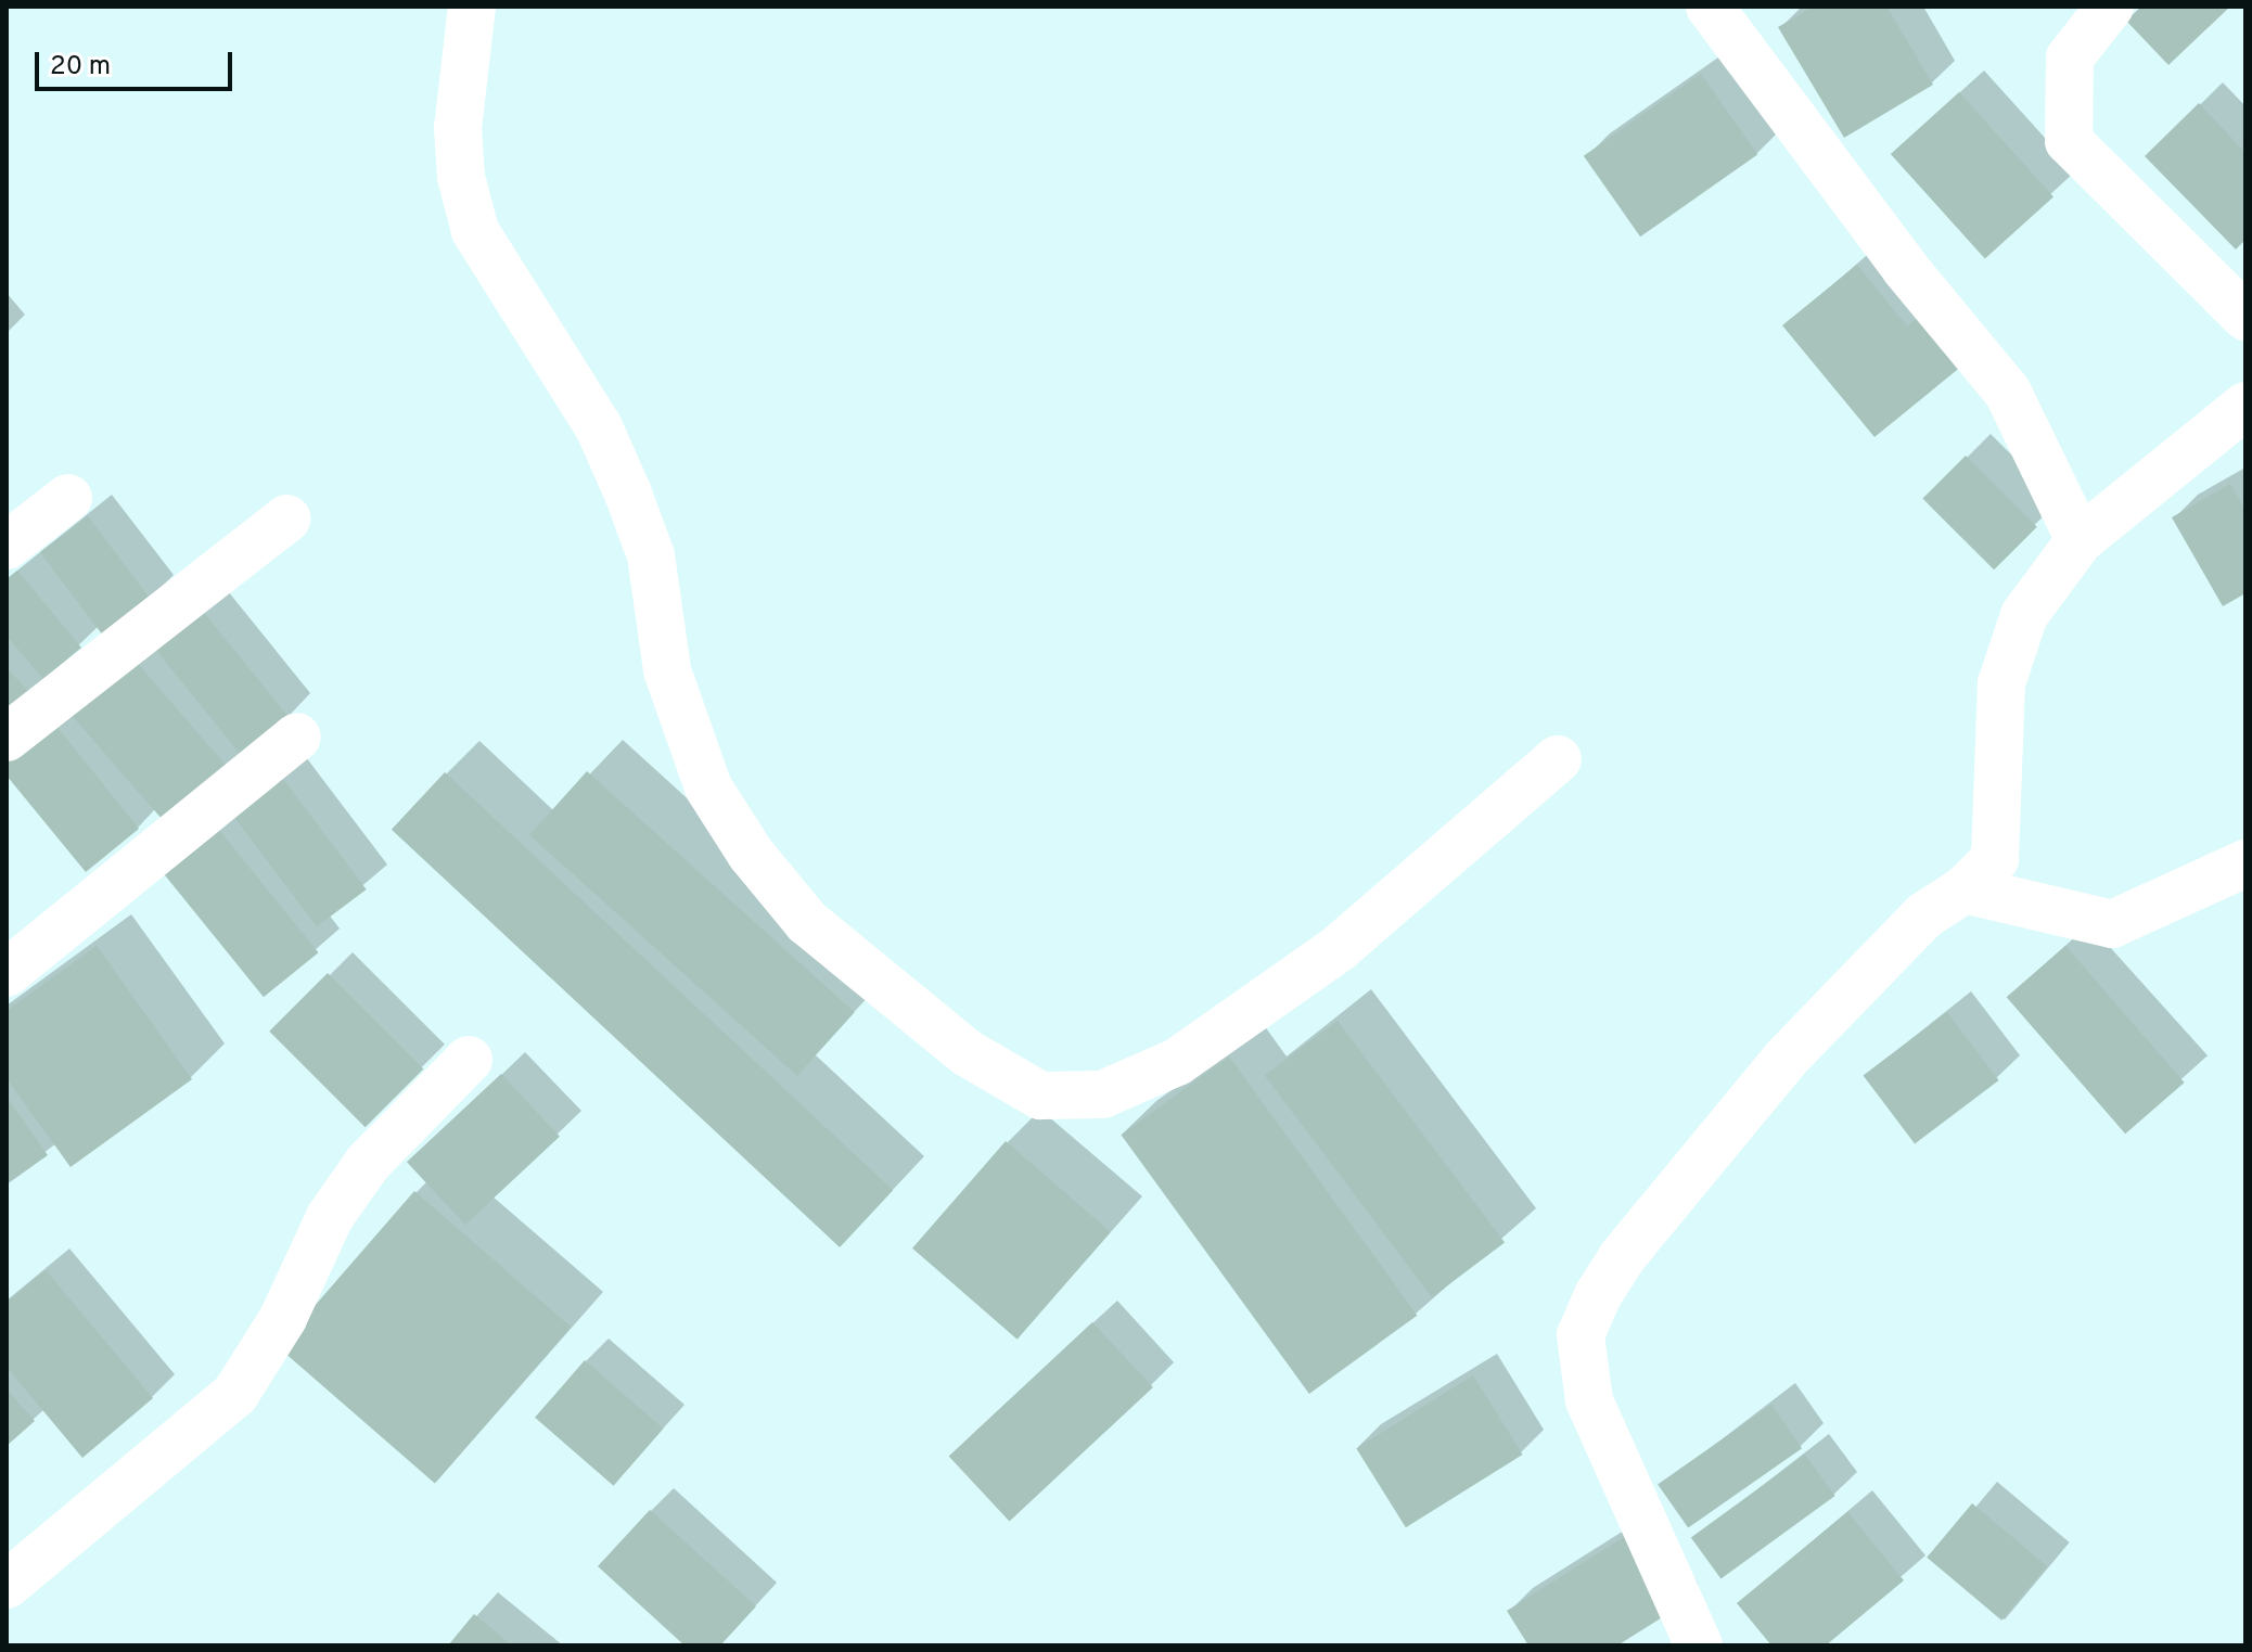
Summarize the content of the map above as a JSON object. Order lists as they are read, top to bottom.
{
  "scale_bar": "20 m"
}
